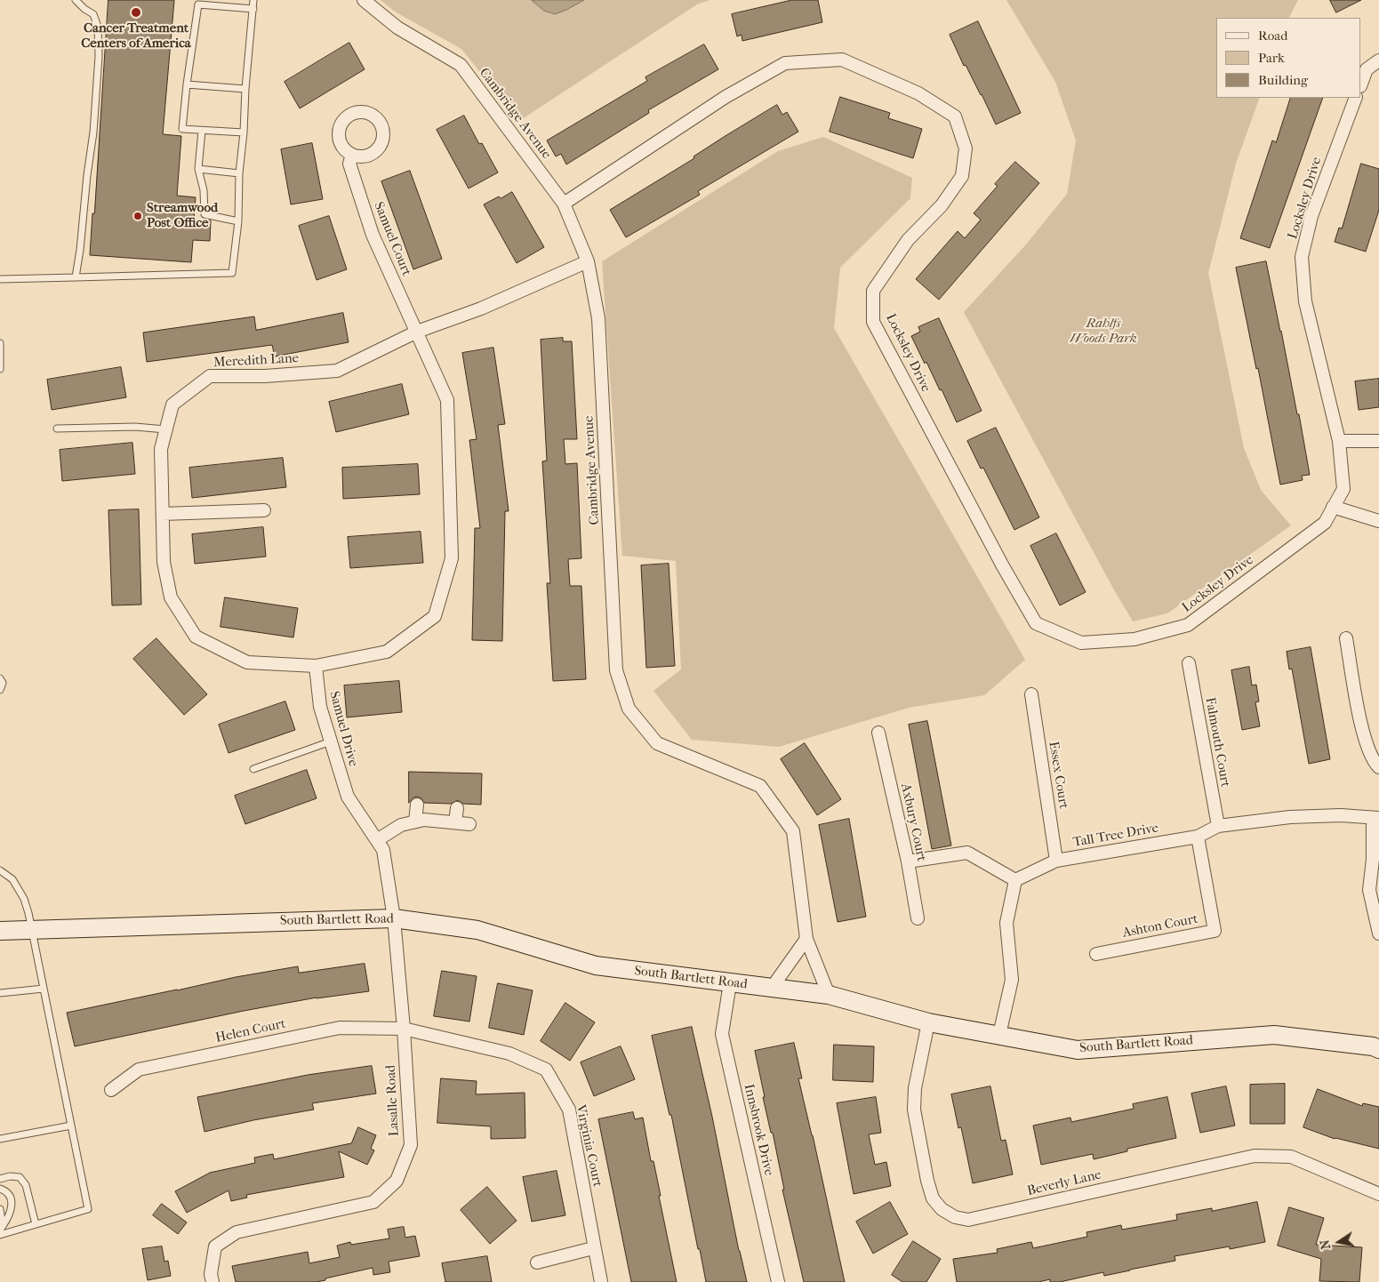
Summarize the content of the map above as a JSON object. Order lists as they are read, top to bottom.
{
  "streets": {
    "main road": ["South Bartlett Road"],
    "street": [
      "Cambridge Avenue",
      "Locksley Drive",
      "Samuel Court",
      "Meredith Lane",
      "Samuel Drive",
      "Falmouth Court",
      "Essex Court",
      "Axbury Court",
      "Tall Tree Drive",
      "Ashton Court",
      "Helen Court",
      "Lasalle Road",
      "Innsbrook Drive",
      "Virginia Court",
      "Beverly Lane"
    ]
  },
  "crossings": [
    ["Cambridge Avenue", "Locksley Drive"],
    ["Cambridge Avenue", "Meredith Lane"],
    ["Cambridge Avenue", "South Bartlett Road"],
    ["Samuel Court", "Meredith Lane"],
    ["Meredith Lane", "Samuel Drive"],
    ["Samuel Drive", "South Bartlett Road"],
    ["Samuel Drive", "Lasalle Road"],
    ["Falmouth Court", "Tall Tree Drive"],
    ["Essex Court", "Tall Tree Drive"],
    ["Tall Tree Drive", "Ashton Court"],
    ["South Bartlett Road", "Lasalle Road"],
    ["South Bartlett Road", "Innsbrook Drive"],
    ["South Bartlett Road", "Beverly Lane"],
    ["Helen Court", "Lasalle Road"],
    ["Helen Court", "Virginia Court"],
    ["Lasalle Road", "Virginia Court"]
  ],
  "parks": ["Rahlfs Woods Park"],
  "places": ["Cancer Treatment Centers of America", "Streamwood Post Office"],
  "legend": ["Road", "Park", "Building"],
  "north": "left"
}
